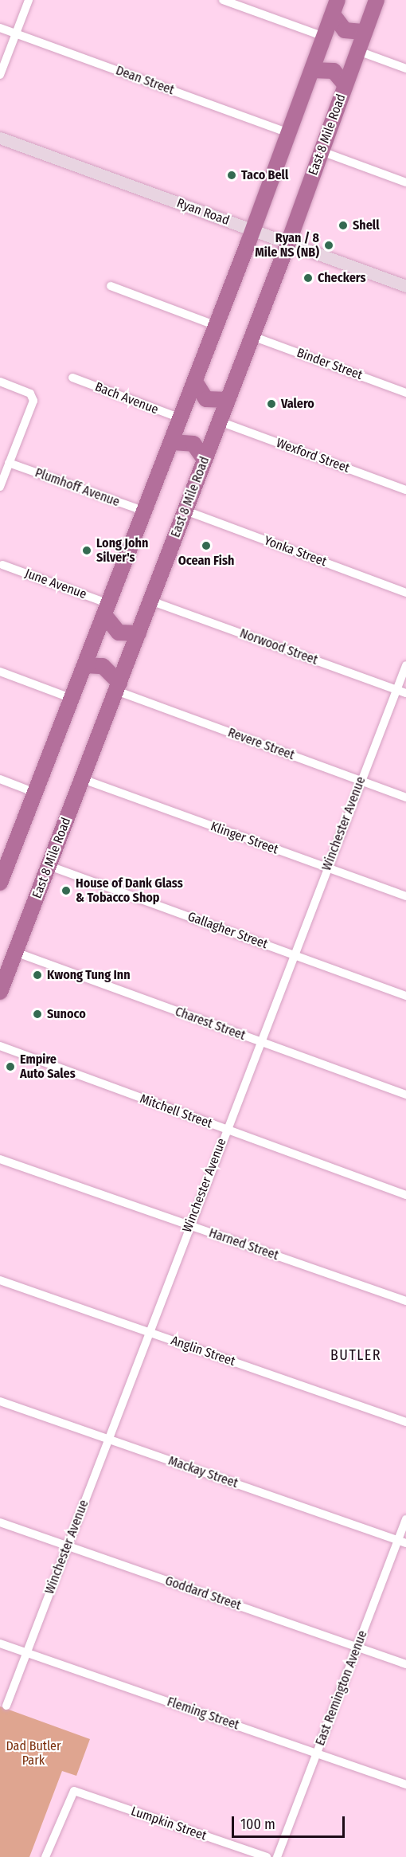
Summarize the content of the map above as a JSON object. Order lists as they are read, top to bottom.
{
  "streets": {
    "highway": ["East 8 Mile Road"],
    "main road": ["Ryan Road"],
    "street": [
      "Dean Street",
      "Binder Street",
      "Bach Avenue",
      "Wexford Street",
      "Plumhoff Avenue",
      "Yonka Street",
      "June Avenue",
      "Norwood Street",
      "Revere Street",
      "Winchester Avenue",
      "Klinger Street",
      "Gallagher Street",
      "Charest Street",
      "Mitchell Street",
      "Harned Street",
      "Anglin Street",
      "Mackay Street",
      "Goddard Street",
      "East Remington Avenue",
      "Fleming Street",
      "Lumpkin Street"
    ]
  },
  "crossings": [
    ["East 8 Mile Road", "Ryan Road"],
    ["East 8 Mile Road", "Binder Street"],
    ["East 8 Mile Road", "Wexford Street"],
    ["East 8 Mile Road", "Yonka Street"],
    ["East 8 Mile Road", "Norwood Street"],
    ["East 8 Mile Road", "Revere Street"],
    ["East 8 Mile Road", "Klinger Street"],
    ["East 8 Mile Road", "Gallagher Street"],
    ["East 8 Mile Road", "Charest Street"],
    ["Norwood Street", "Winchester Avenue"],
    ["Revere Street", "Winchester Avenue"],
    ["Winchester Avenue", "Klinger Street"],
    ["Winchester Avenue", "Gallagher Street"],
    ["Winchester Avenue", "Charest Street"],
    ["Winchester Avenue", "Mitchell Street"],
    ["Winchester Avenue", "Harned Street"],
    ["Winchester Avenue", "Anglin Street"],
    ["Winchester Avenue", "Mackay Street"],
    ["Winchester Avenue", "Goddard Street"],
    ["Winchester Avenue", "Fleming Street"],
    ["Mackay Street", "East Remington Avenue"],
    ["Goddard Street", "East Remington Avenue"],
    ["East Remington Avenue", "Fleming Street"]
  ],
  "districts": ["BUTLER"],
  "parks": ["Dad Butler Park"],
  "places": [
    "Taco Bell",
    "Shell",
    "Ryan / 8 Mile NS (NB)",
    "Checkers",
    "Valero",
    "Ocean Fish",
    "Long John Silver's",
    "House of Dank Glass & Tobacco Shop",
    "Kwong Tung Inn",
    "Sunoco",
    "Empire Auto Sales"
  ],
  "scale_bar": "100 m"
}
